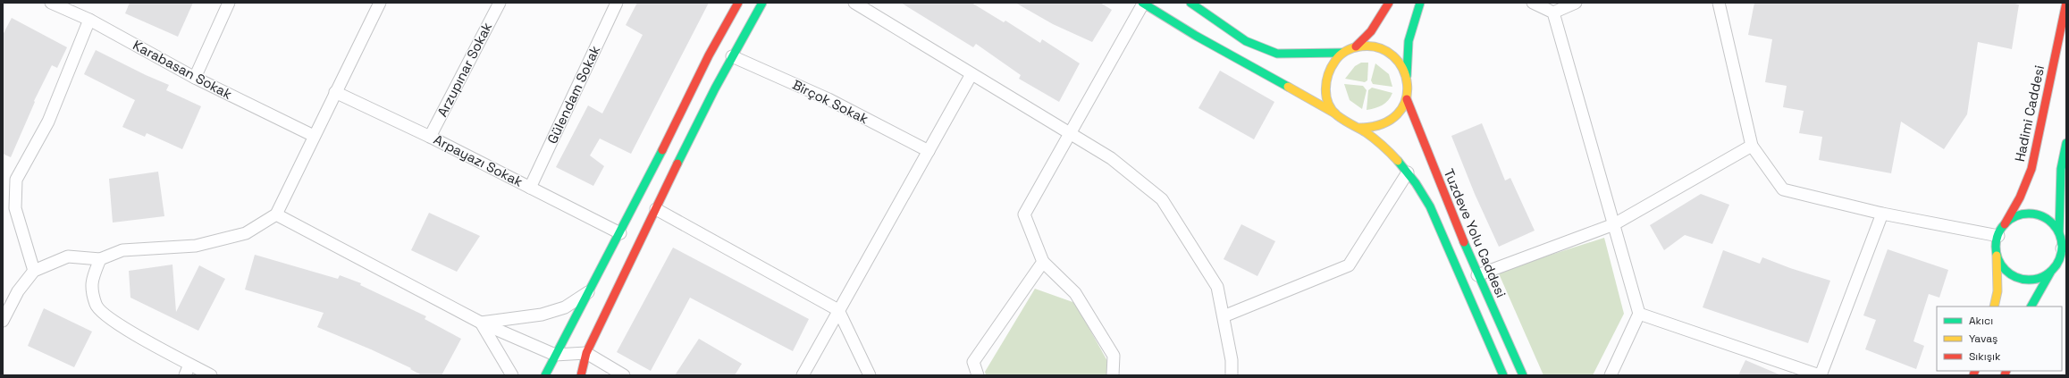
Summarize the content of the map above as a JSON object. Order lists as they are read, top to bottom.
{
  "streets": {
    "main road": ["Hadimi Caddesi", "Tuzdeve Yolu Caddesi"],
    "street": [
      "Karabasan Sokak",
      "Arzupınar Sokak",
      "Gülendam Sokak",
      "Birçok Sokak",
      "Arpayazı Sokak"
    ]
  },
  "crossings": [
    ["Arzupınar Sokak", "Arpayazı Sokak"],
    ["Gülendam Sokak", "Arpayazı Sokak"]
  ],
  "legend": ["Akıcı", "Yavaş", "Sıkışık"]
}
